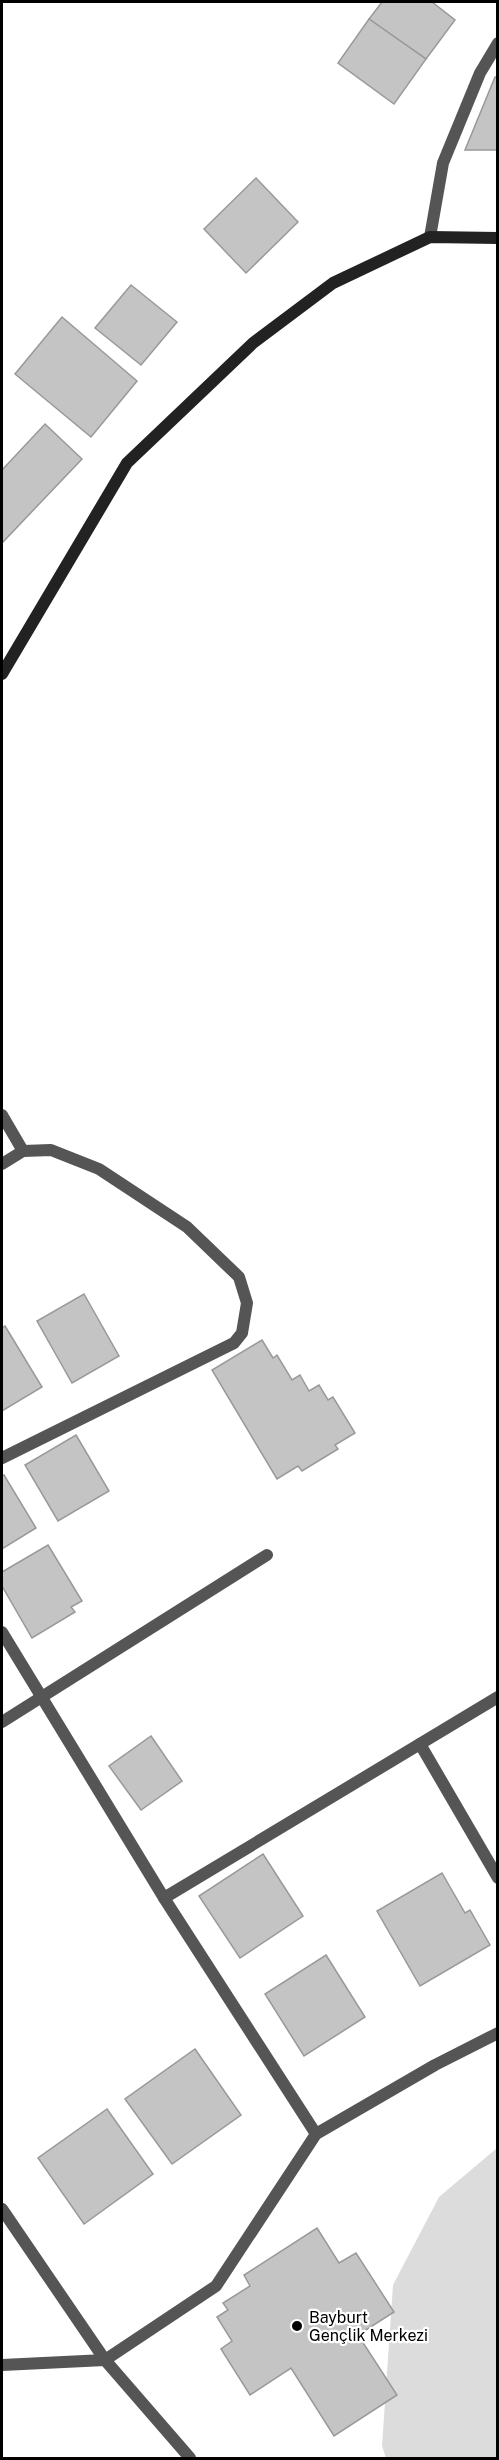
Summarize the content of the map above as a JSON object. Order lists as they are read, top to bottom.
{
  "places": ["Bayburt Gençlik Merkezi"]
}
